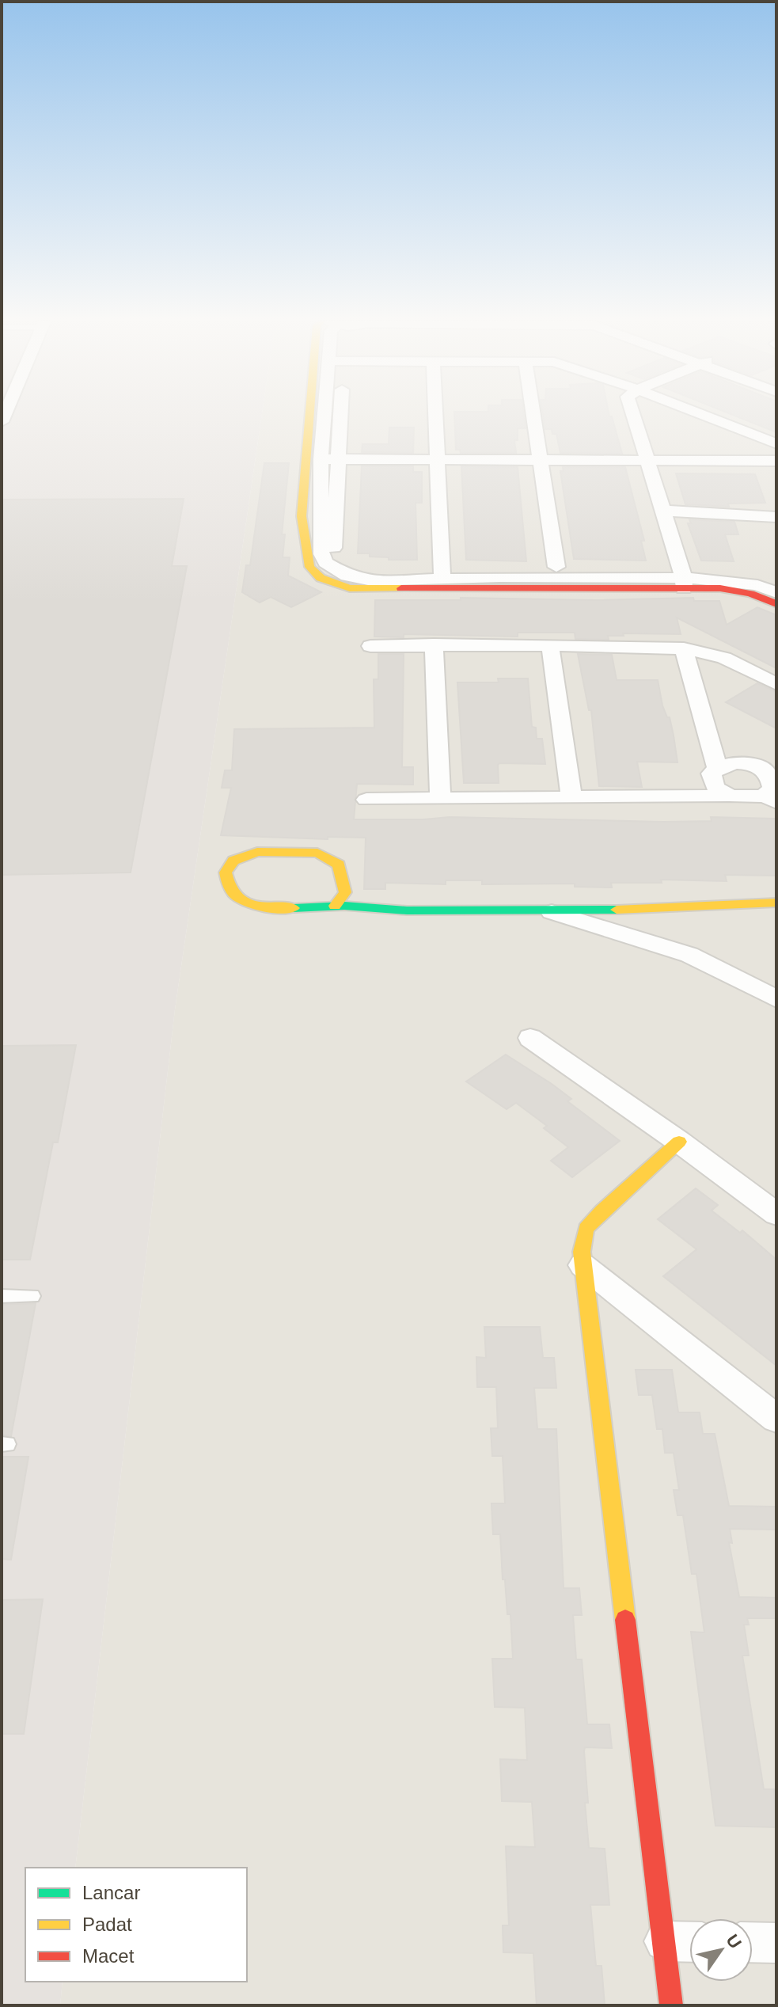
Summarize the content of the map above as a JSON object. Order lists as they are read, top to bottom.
{
  "legend": ["Lancar", "Padat", "Macet"],
  "north": "top right"
}
